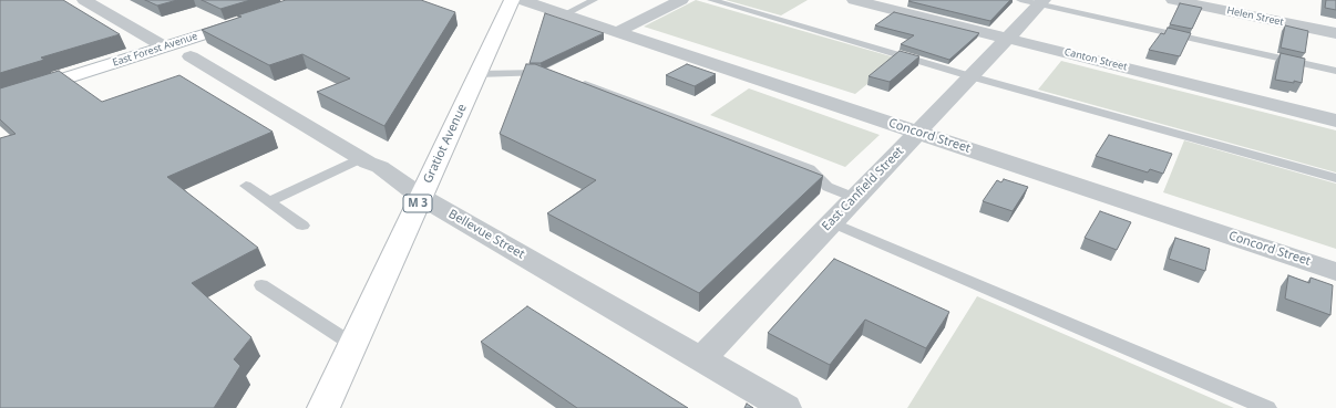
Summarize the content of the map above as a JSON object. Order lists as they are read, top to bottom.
{
  "streets": {
    "main road": ["East Forest Avenue", "Gratiot Avenue", "M 3"],
    "street": [
      "Helen Street",
      "Canton Street",
      "Concord Street",
      "East Canfield Street",
      "Bellevue Street"
    ]
  },
  "crossings": [
    ["Canton Street", "East Canfield Street"],
    ["Concord Street", "East Canfield Street"],
    ["Gratiot Avenue", "Bellevue Street"],
    ["East Canfield Street", "Bellevue Street"]
  ]
}
